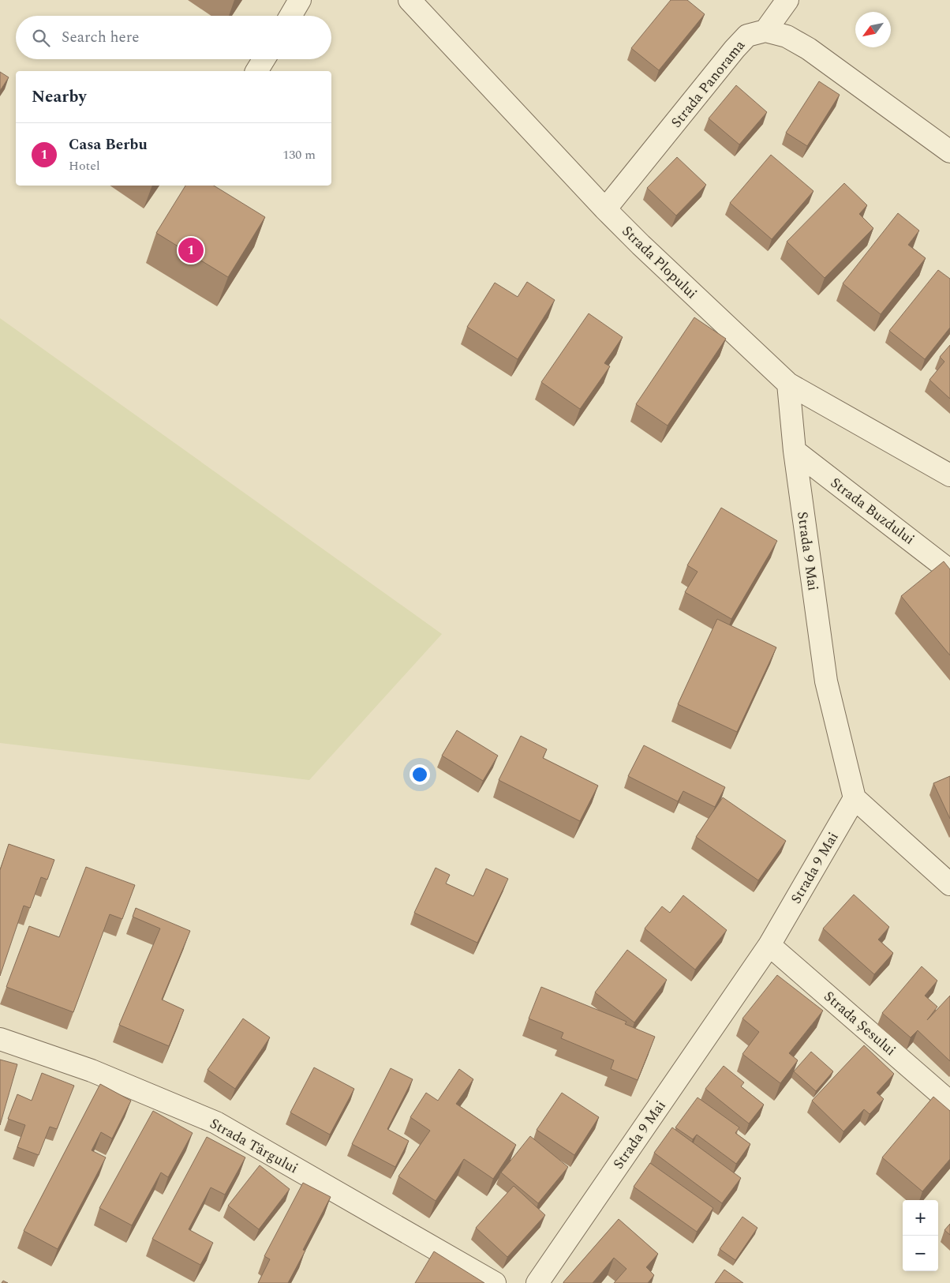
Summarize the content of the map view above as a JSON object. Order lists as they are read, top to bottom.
{
  "streets": {
    "street": [
      "Strada Panorama",
      "Strada Plopului",
      "Strada Buzdului",
      "Strada 9 Mai",
      "Strada Șesului",
      "Strada Târgului"
    ]
  },
  "crossings": [
    ["Strada Panorama", "Strada Plopului"],
    ["Strada Plopului", "Strada 9 Mai"],
    ["Strada Buzdului", "Strada 9 Mai"],
    ["Strada 9 Mai", "Strada Șesului"]
  ],
  "north": "bottom left",
  "page": {
    "search": "Search here",
    "heading": "Nearby",
    "list": [
      {
        "mark": "1",
        "name": "Casa Berbu",
        "note": "Hotel",
        "value": "130 m"
      }
    ],
    "pins": "1",
    "map_buttons": ["+", "−"]
  }
}
